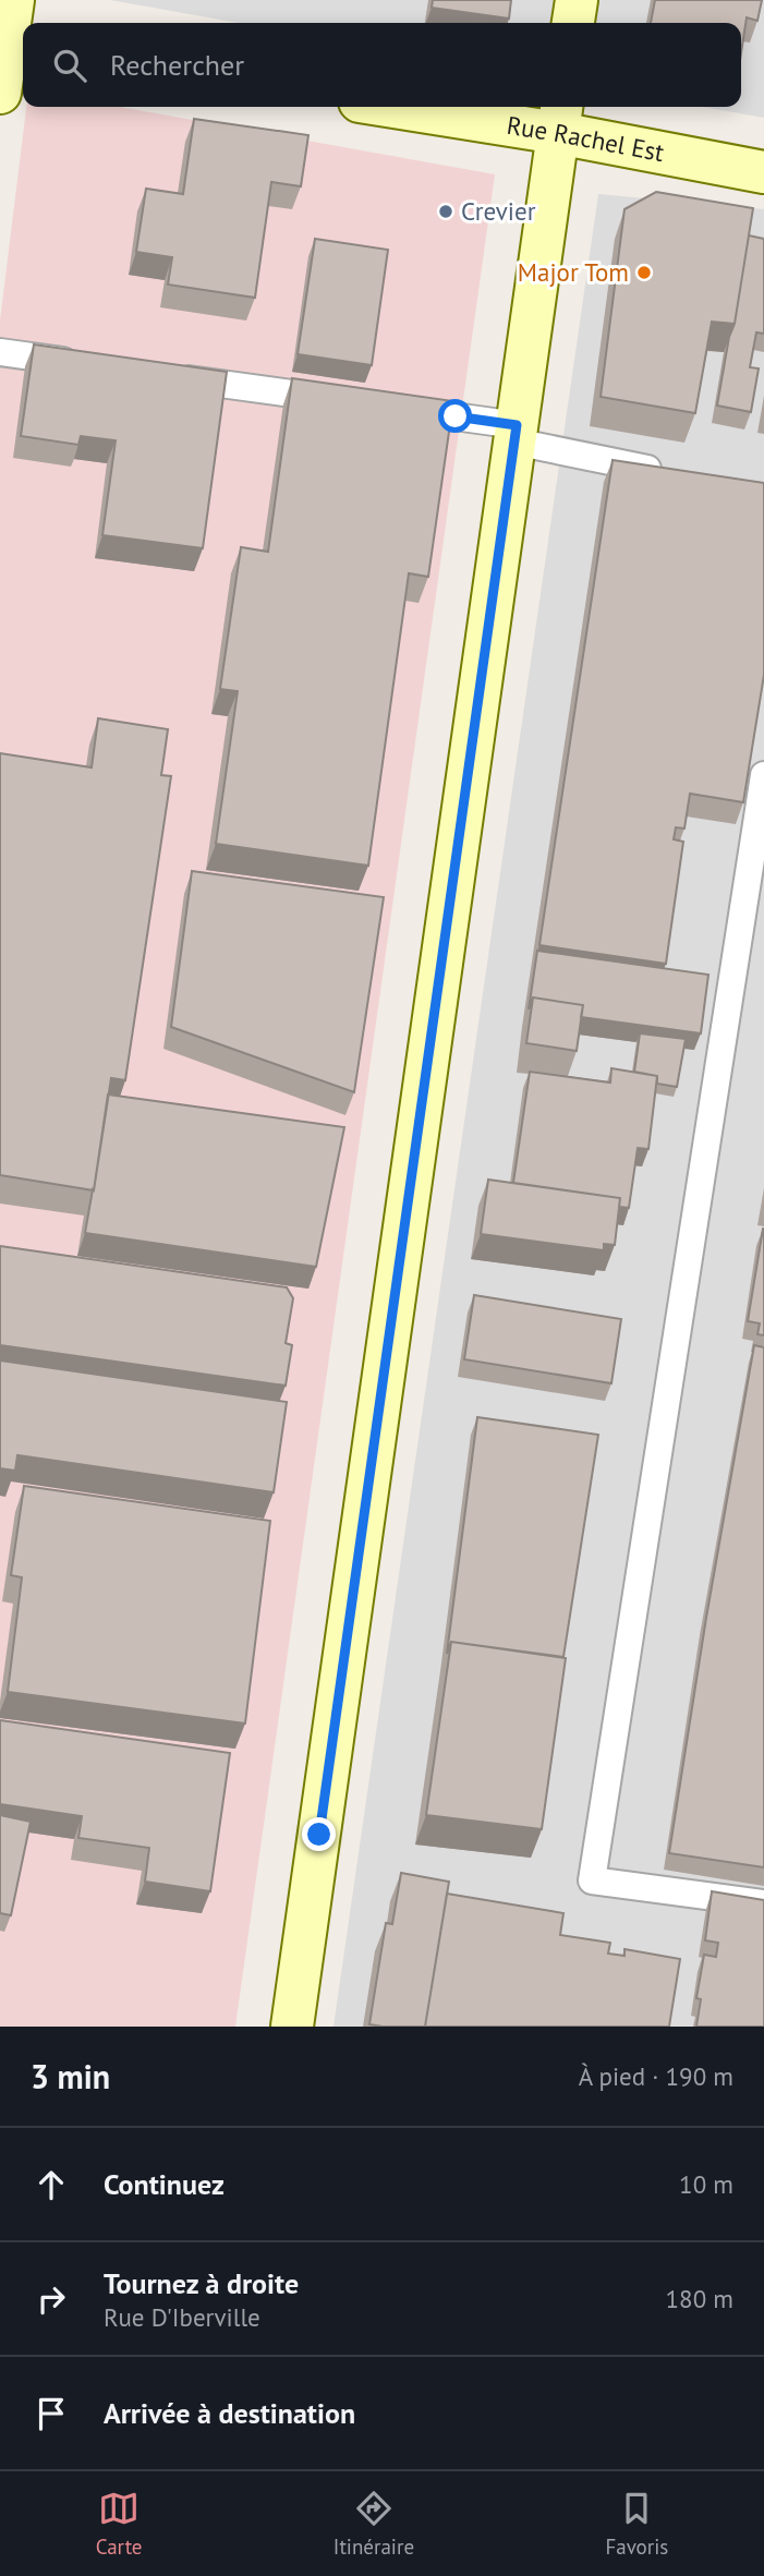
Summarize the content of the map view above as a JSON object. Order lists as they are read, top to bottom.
{
  "streets": {
    "main road": ["Rue Rachel Est"]
  },
  "places": ["Crevier", "Major Tom"],
  "page": {
    "search": "Rechercher",
    "heading": ["3 min", "À pied · 190 m"],
    "list": [
      ["Continuez", "10 m"],
      ["Tournez à droite", "Rue D'Iberville", "180 m"],
      "Arrivée à destination"
    ],
    "nav": ["Carte", "Itinéraire", "Favoris"]
  }
}
